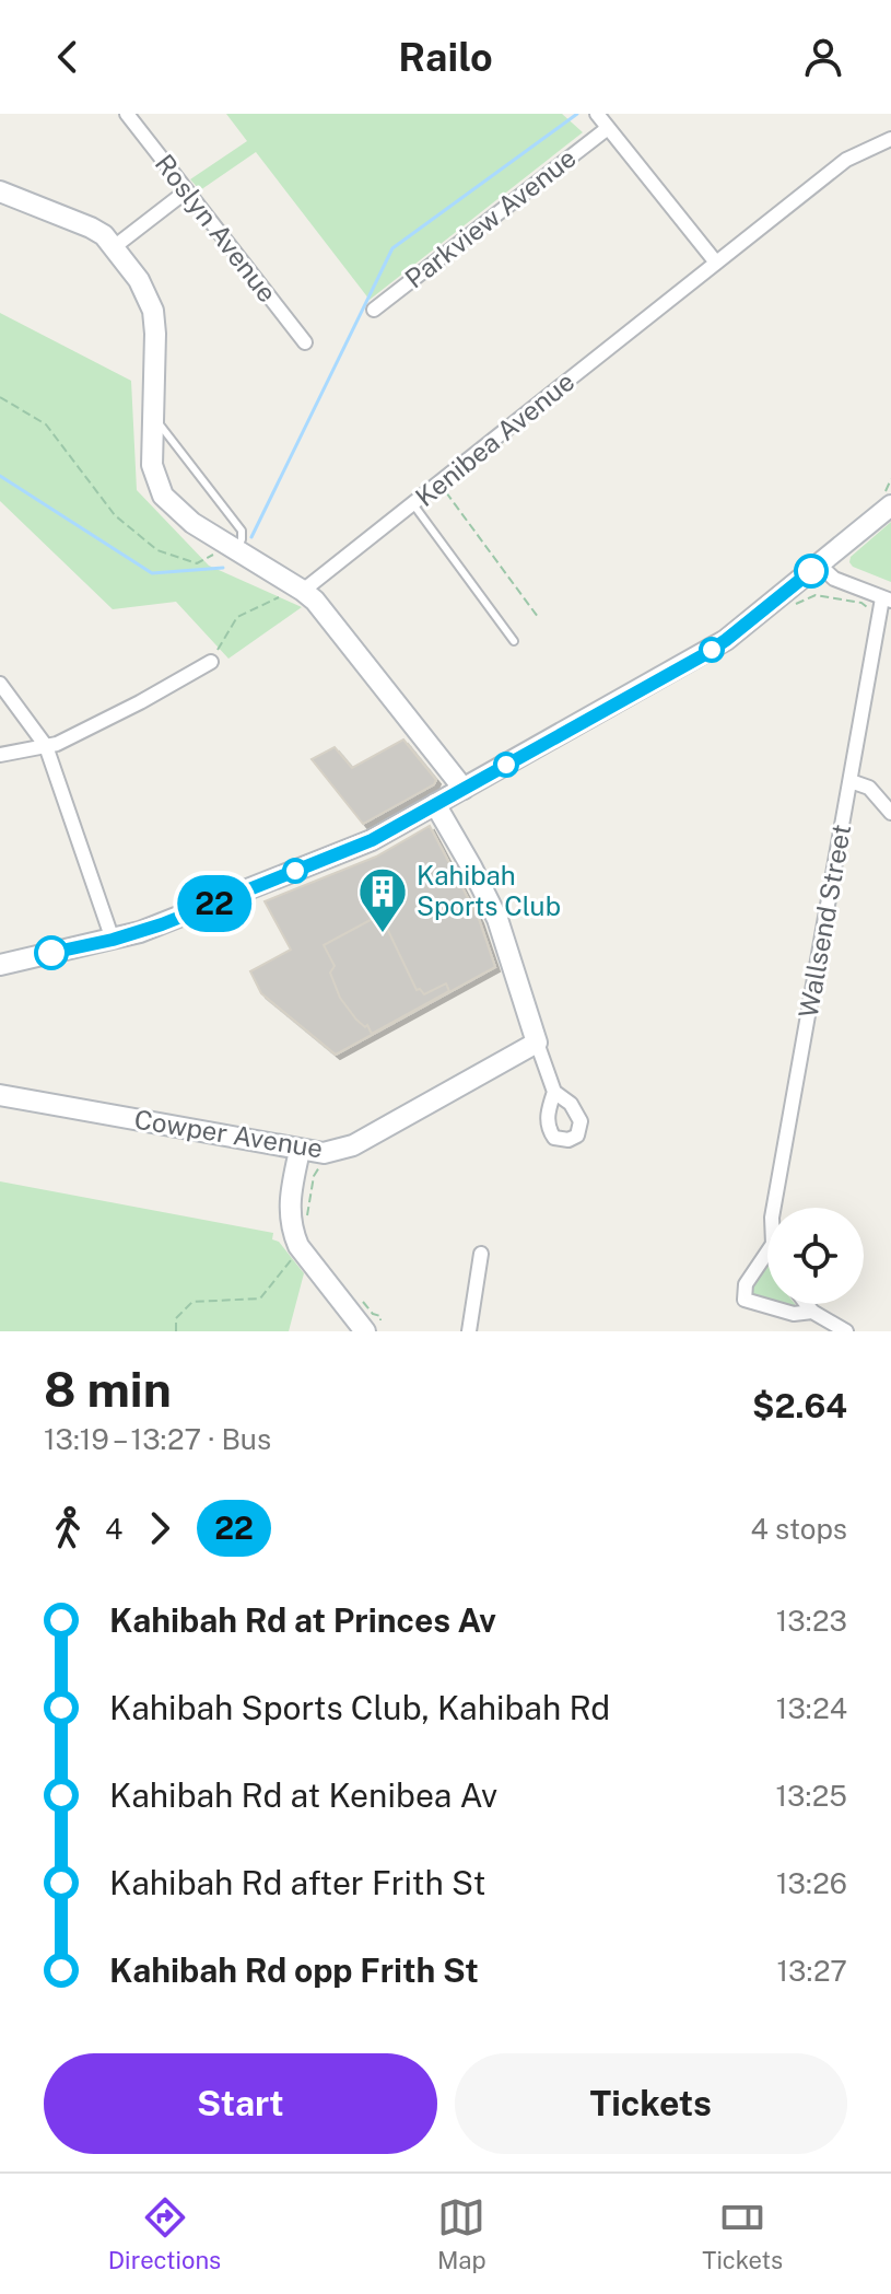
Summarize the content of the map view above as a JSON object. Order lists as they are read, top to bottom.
{
  "streets": {
    "main road": ["Cowper Avenue"],
    "street": [
      "Parkview Avenue",
      "Roslyn Avenue",
      "Kenibea Avenue",
      "Wallsend Street"
    ]
  },
  "places": {
    "building": ["Kahibah Sports Club"]
  },
  "lines": ["bus line 22"],
  "page": {
    "header": "Railo",
    "on_map": "22",
    "heading": ["8 min", "13:19 – 13:27 · Bus", "$2.64"],
    "legs": ["4", "22", "4 stops"],
    "list": [
      {
        "name": "Kahibah Rd at Princes Av",
        "value": "13:23"
      },
      {
        "name": "Kahibah Sports Club, Kahibah Rd",
        "value": "13:24"
      },
      {
        "name": "Kahibah Rd at Kenibea Av",
        "value": "13:25"
      },
      {
        "name": "Kahibah Rd after Frith St",
        "value": "13:26"
      },
      {
        "name": "Kahibah Rd opp Frith St",
        "value": "13:27"
      }
    ],
    "buttons": ["Start", "Tickets"],
    "tabs": ["Directions", "Map", "Tickets"]
  }
}
